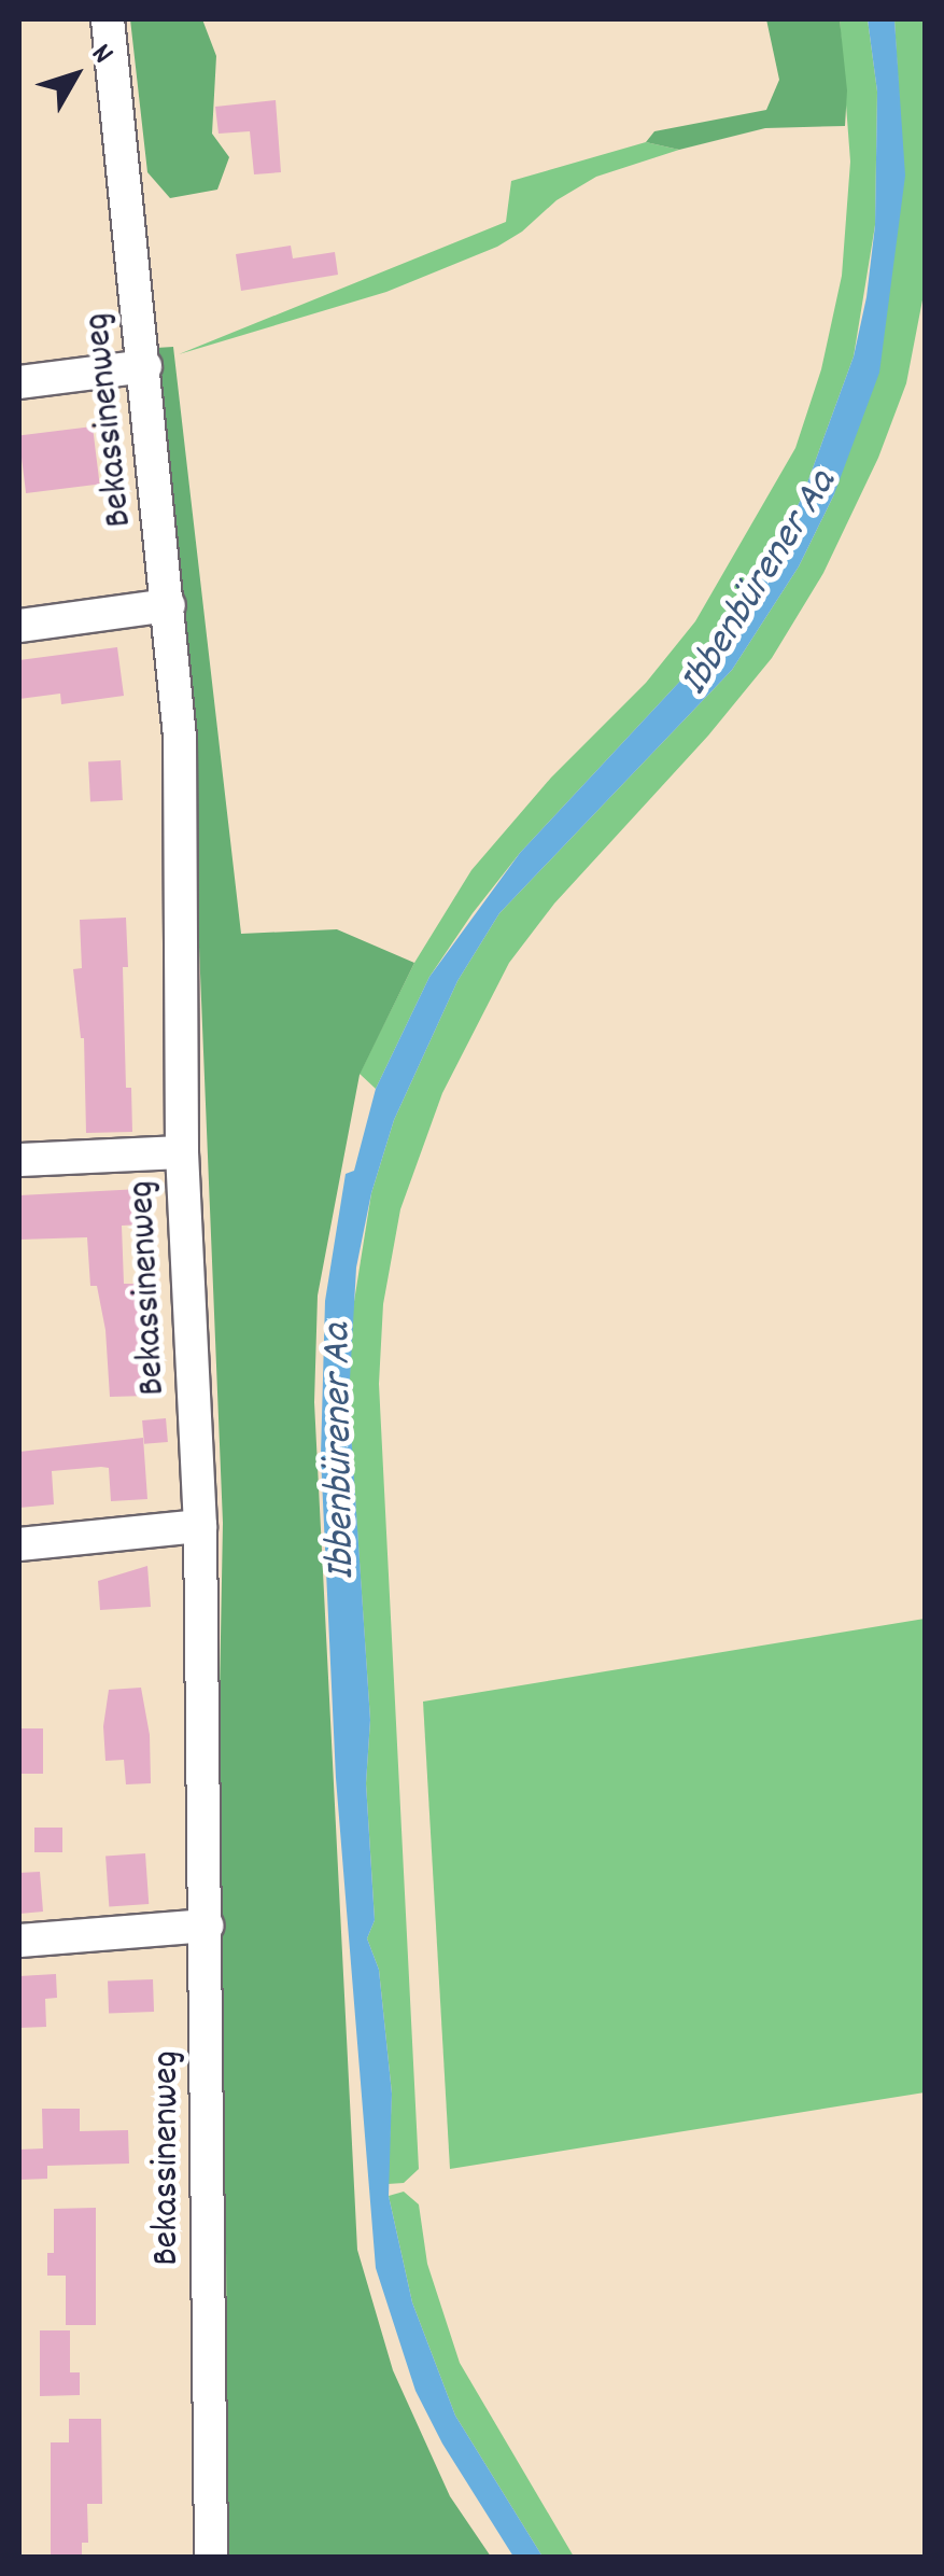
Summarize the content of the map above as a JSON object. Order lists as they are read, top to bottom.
{
  "streets": {
    "street": ["Bekassinenweg"]
  },
  "water": ["Ibbenbürener Aa"],
  "north": "top right"
}
